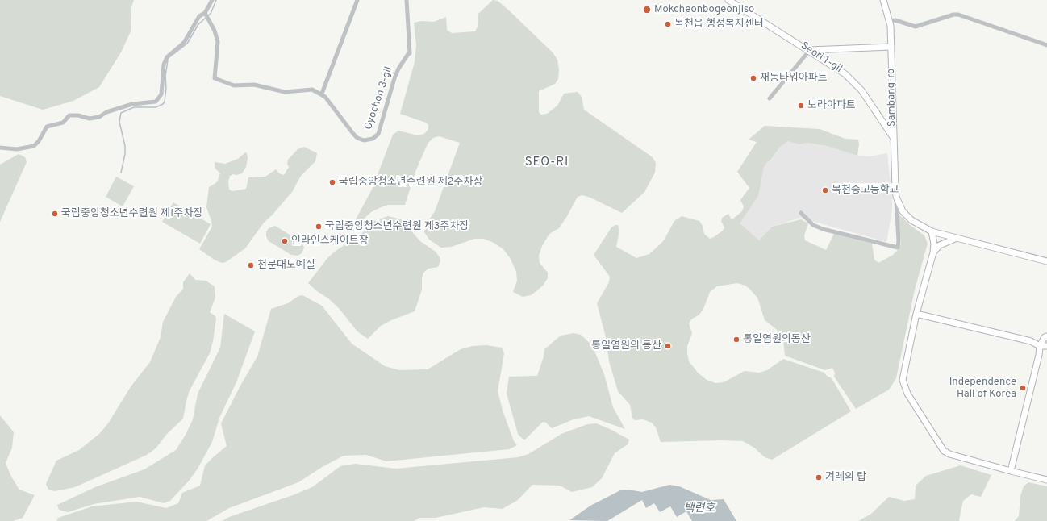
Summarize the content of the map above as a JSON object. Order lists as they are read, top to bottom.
{
  "streets": {
    "street": ["Seori 1-gil", "Sambang-ro", "Gyochon 3-gil"]
  },
  "crossings": [
    ["Seori 1-gil", "Sambang-ro"]
  ],
  "districts": ["SEO-RI"],
  "water": ["백련호"],
  "places": [
    "Mokcheonbogeonjiso",
    "목천읍 행정복지센터",
    "재동타워아파트",
    "보라아파트",
    "국립중앙청소년수련원 제2주차장",
    "목천중고등학교",
    "국립중앙청소년수련원 제1주차장",
    "국립중앙청소년수련원 제3주차장",
    "인라인스케이트장",
    "천문대도예실",
    "통일염원의동산",
    "통일염원의 동산",
    "Independence Hall of Korea",
    "겨레의 탑"
  ]
}
